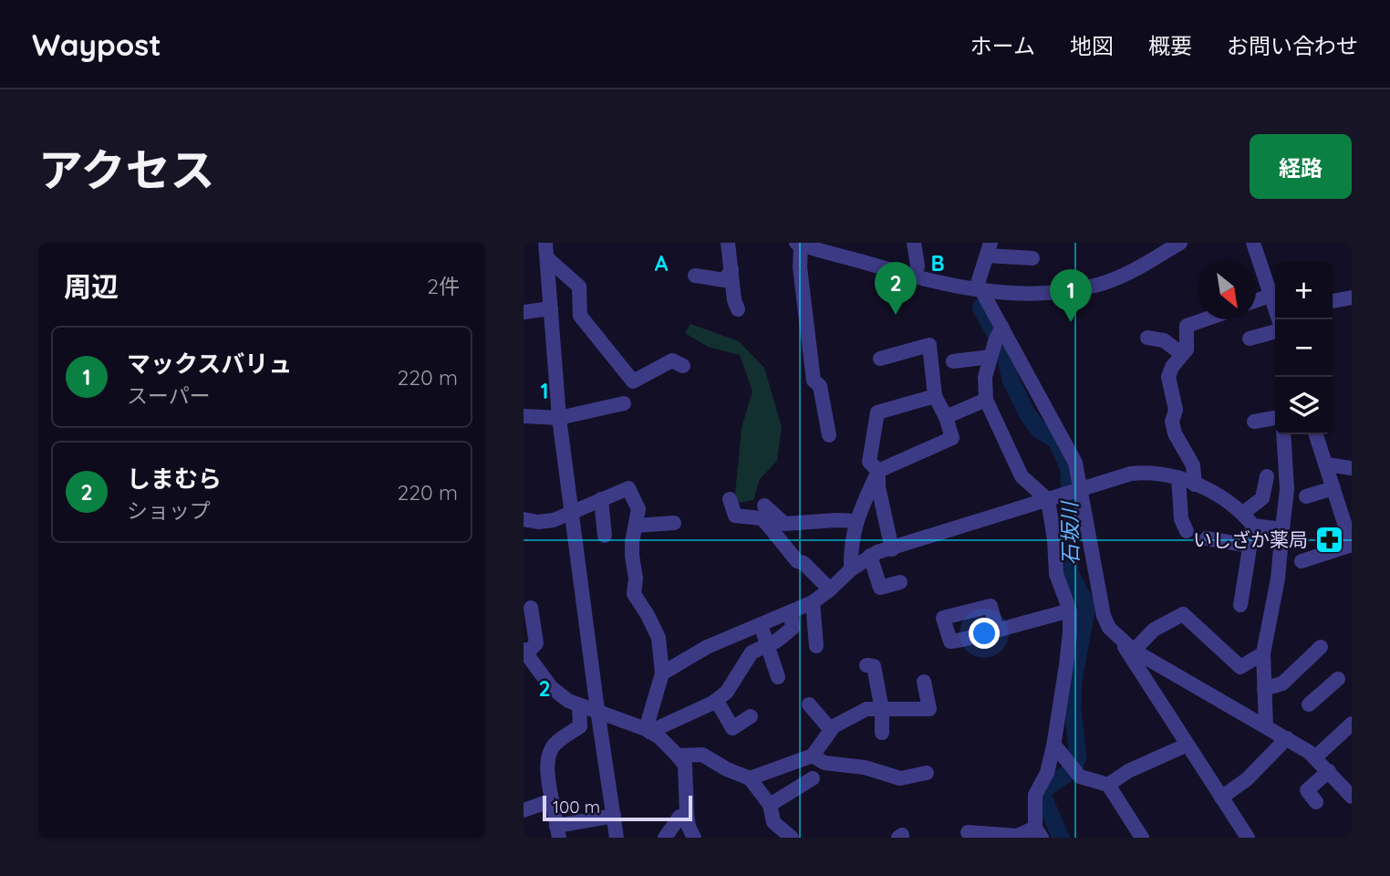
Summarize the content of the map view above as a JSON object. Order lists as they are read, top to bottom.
{
  "water": ["石坂川"],
  "places": {
    "pharmacy": ["いしざか薬局"]
  },
  "scale_bar": "100 m",
  "north": "bottom right",
  "page": {
    "header": "Waypost",
    "nav": [
      "ホーム",
      "地図",
      "概要",
      "お問い合わせ"
    ],
    "title": "アクセス",
    "buttons": "経路",
    "heading": ["周辺", "2件"],
    "map_buttons": ["+", "−"],
    "pins": ["2", "1"],
    "list": [
      {
        "mark": "1",
        "name": "マックスバリュ",
        "note": "スーパー",
        "value": "220 m"
      },
      {
        "mark": "2",
        "name": "しまむら",
        "note": "ショップ",
        "value": "220 m"
      }
    ],
    "scale": "100 m"
  },
  "grid": {
    "columns": ["A", "B"],
    "rows": ["1", "2"]
  }
}
